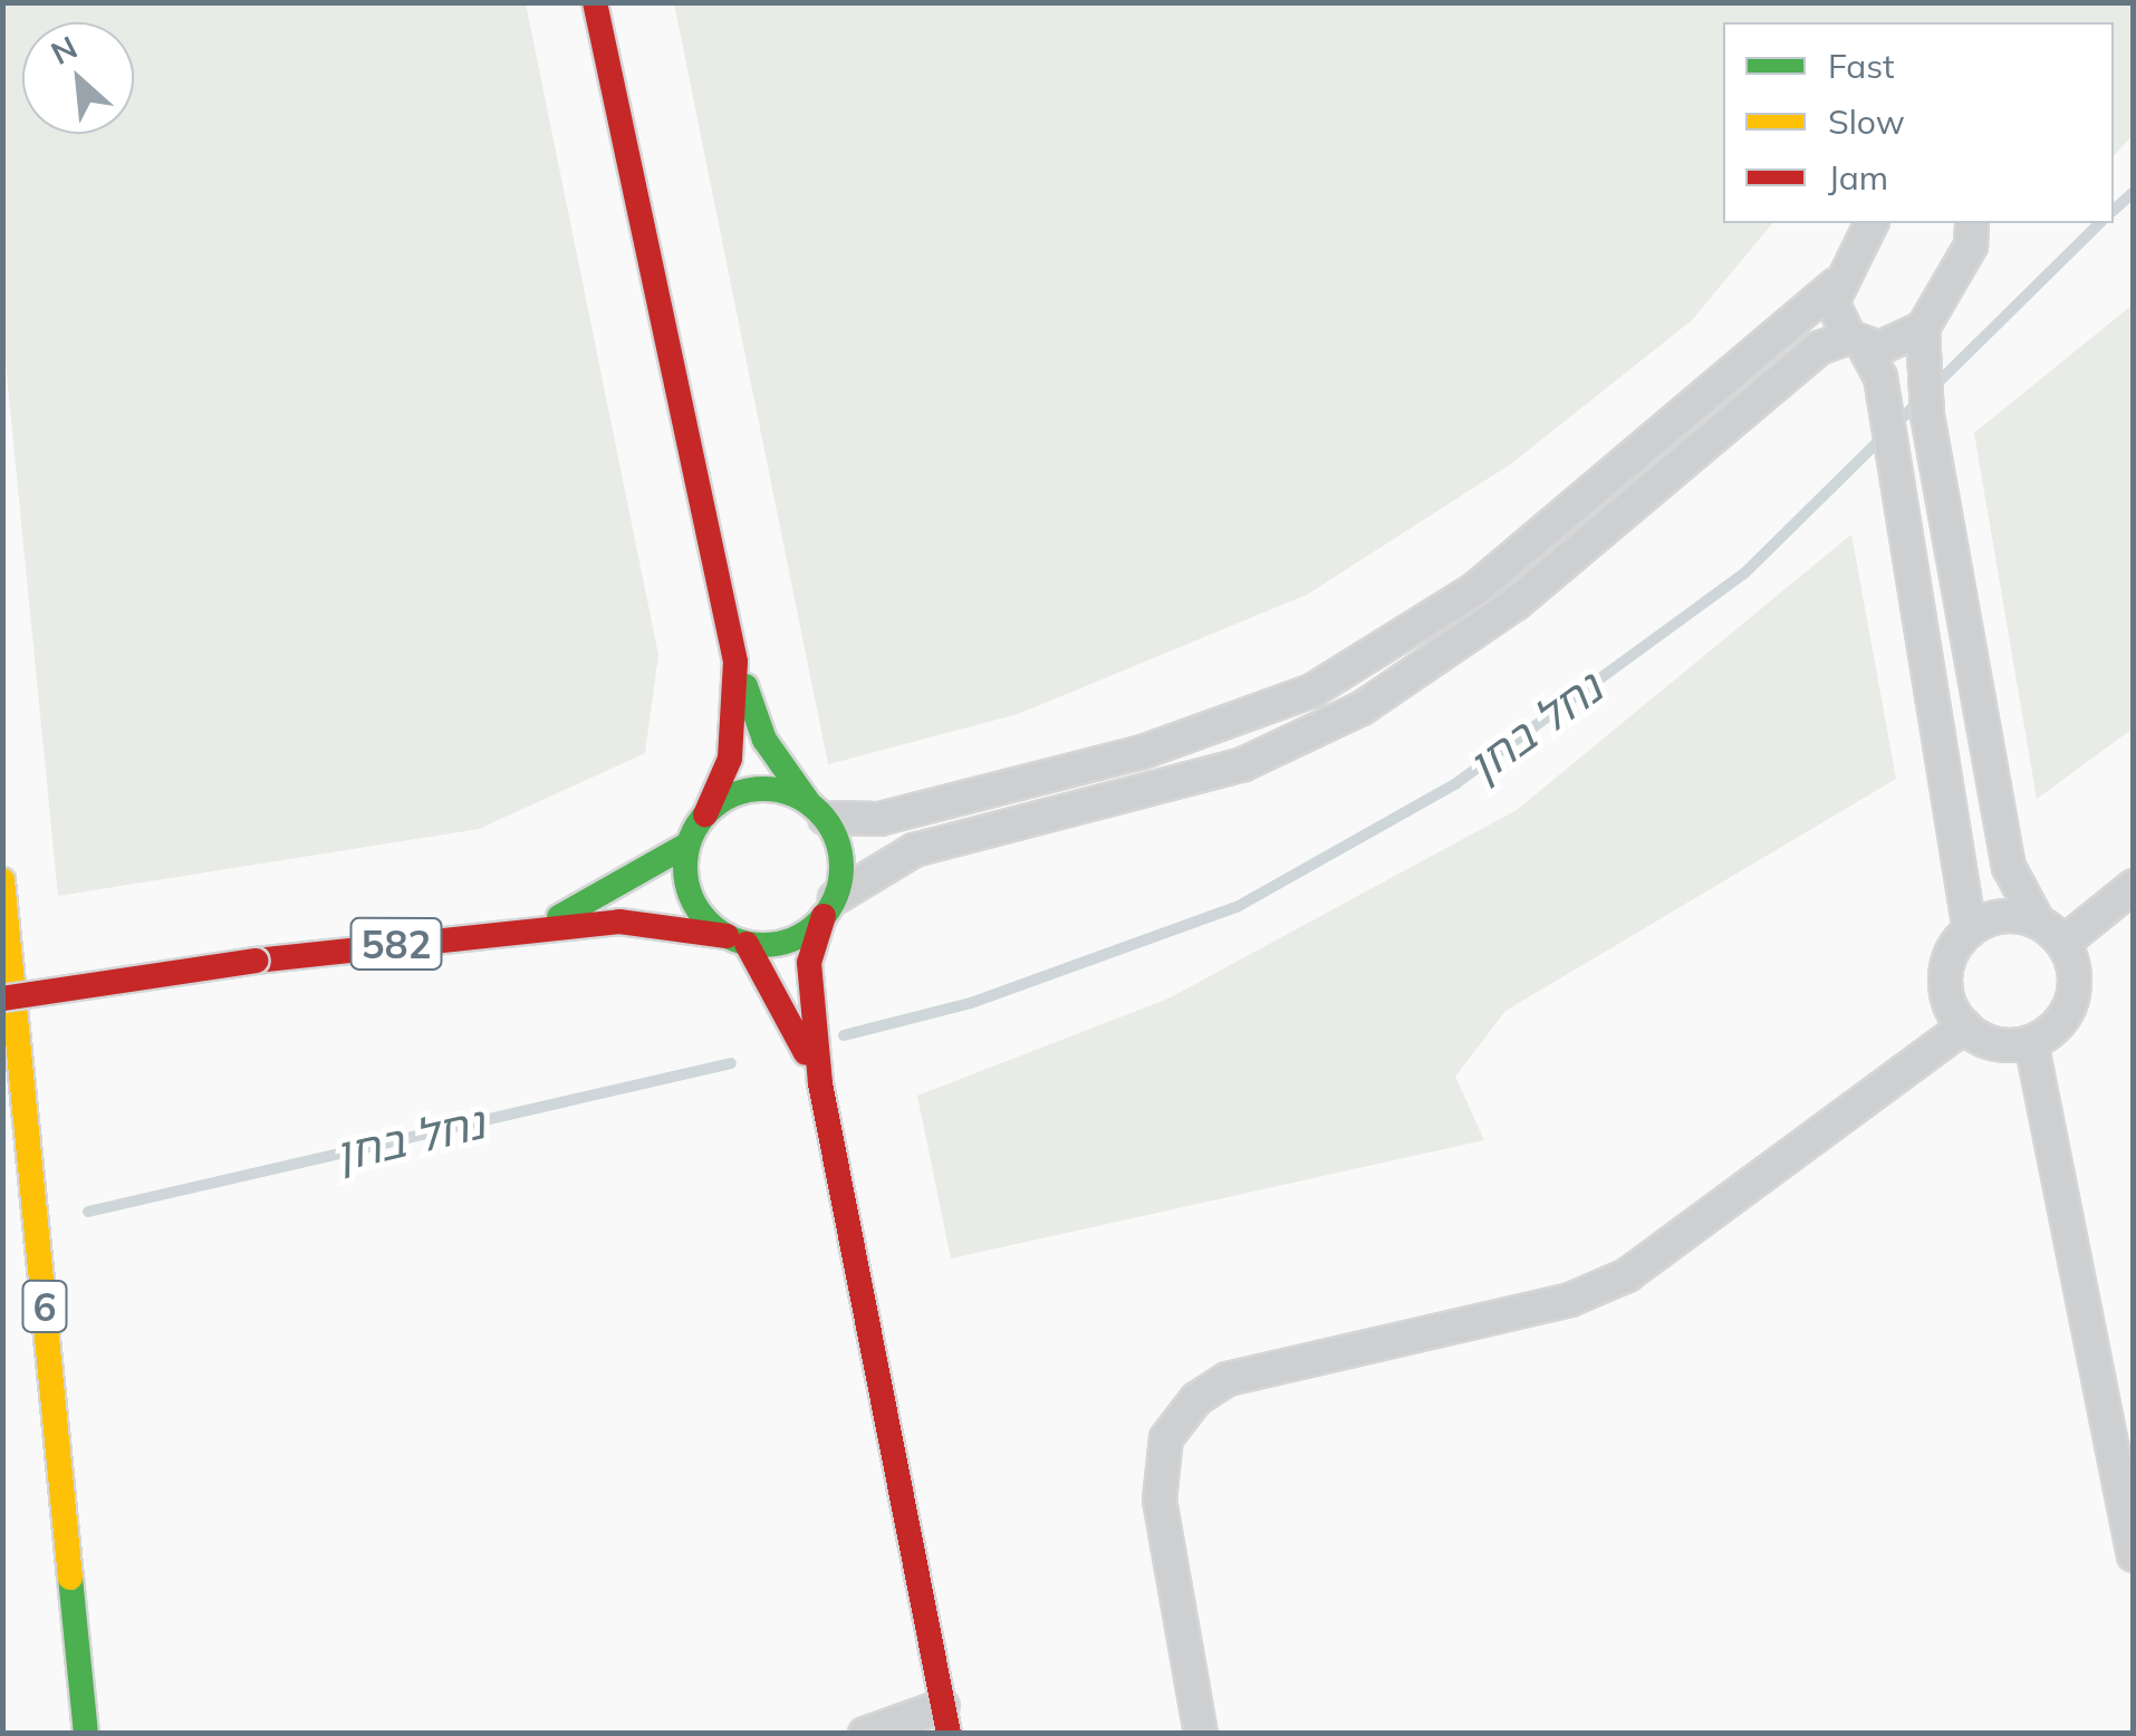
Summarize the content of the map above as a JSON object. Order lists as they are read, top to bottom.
{
  "streets": {
    "main road": ["582", "6"]
  },
  "water": ["נחל בחן"],
  "legend": ["Fast", "Slow", "Jam"],
  "north": "top left"
}
